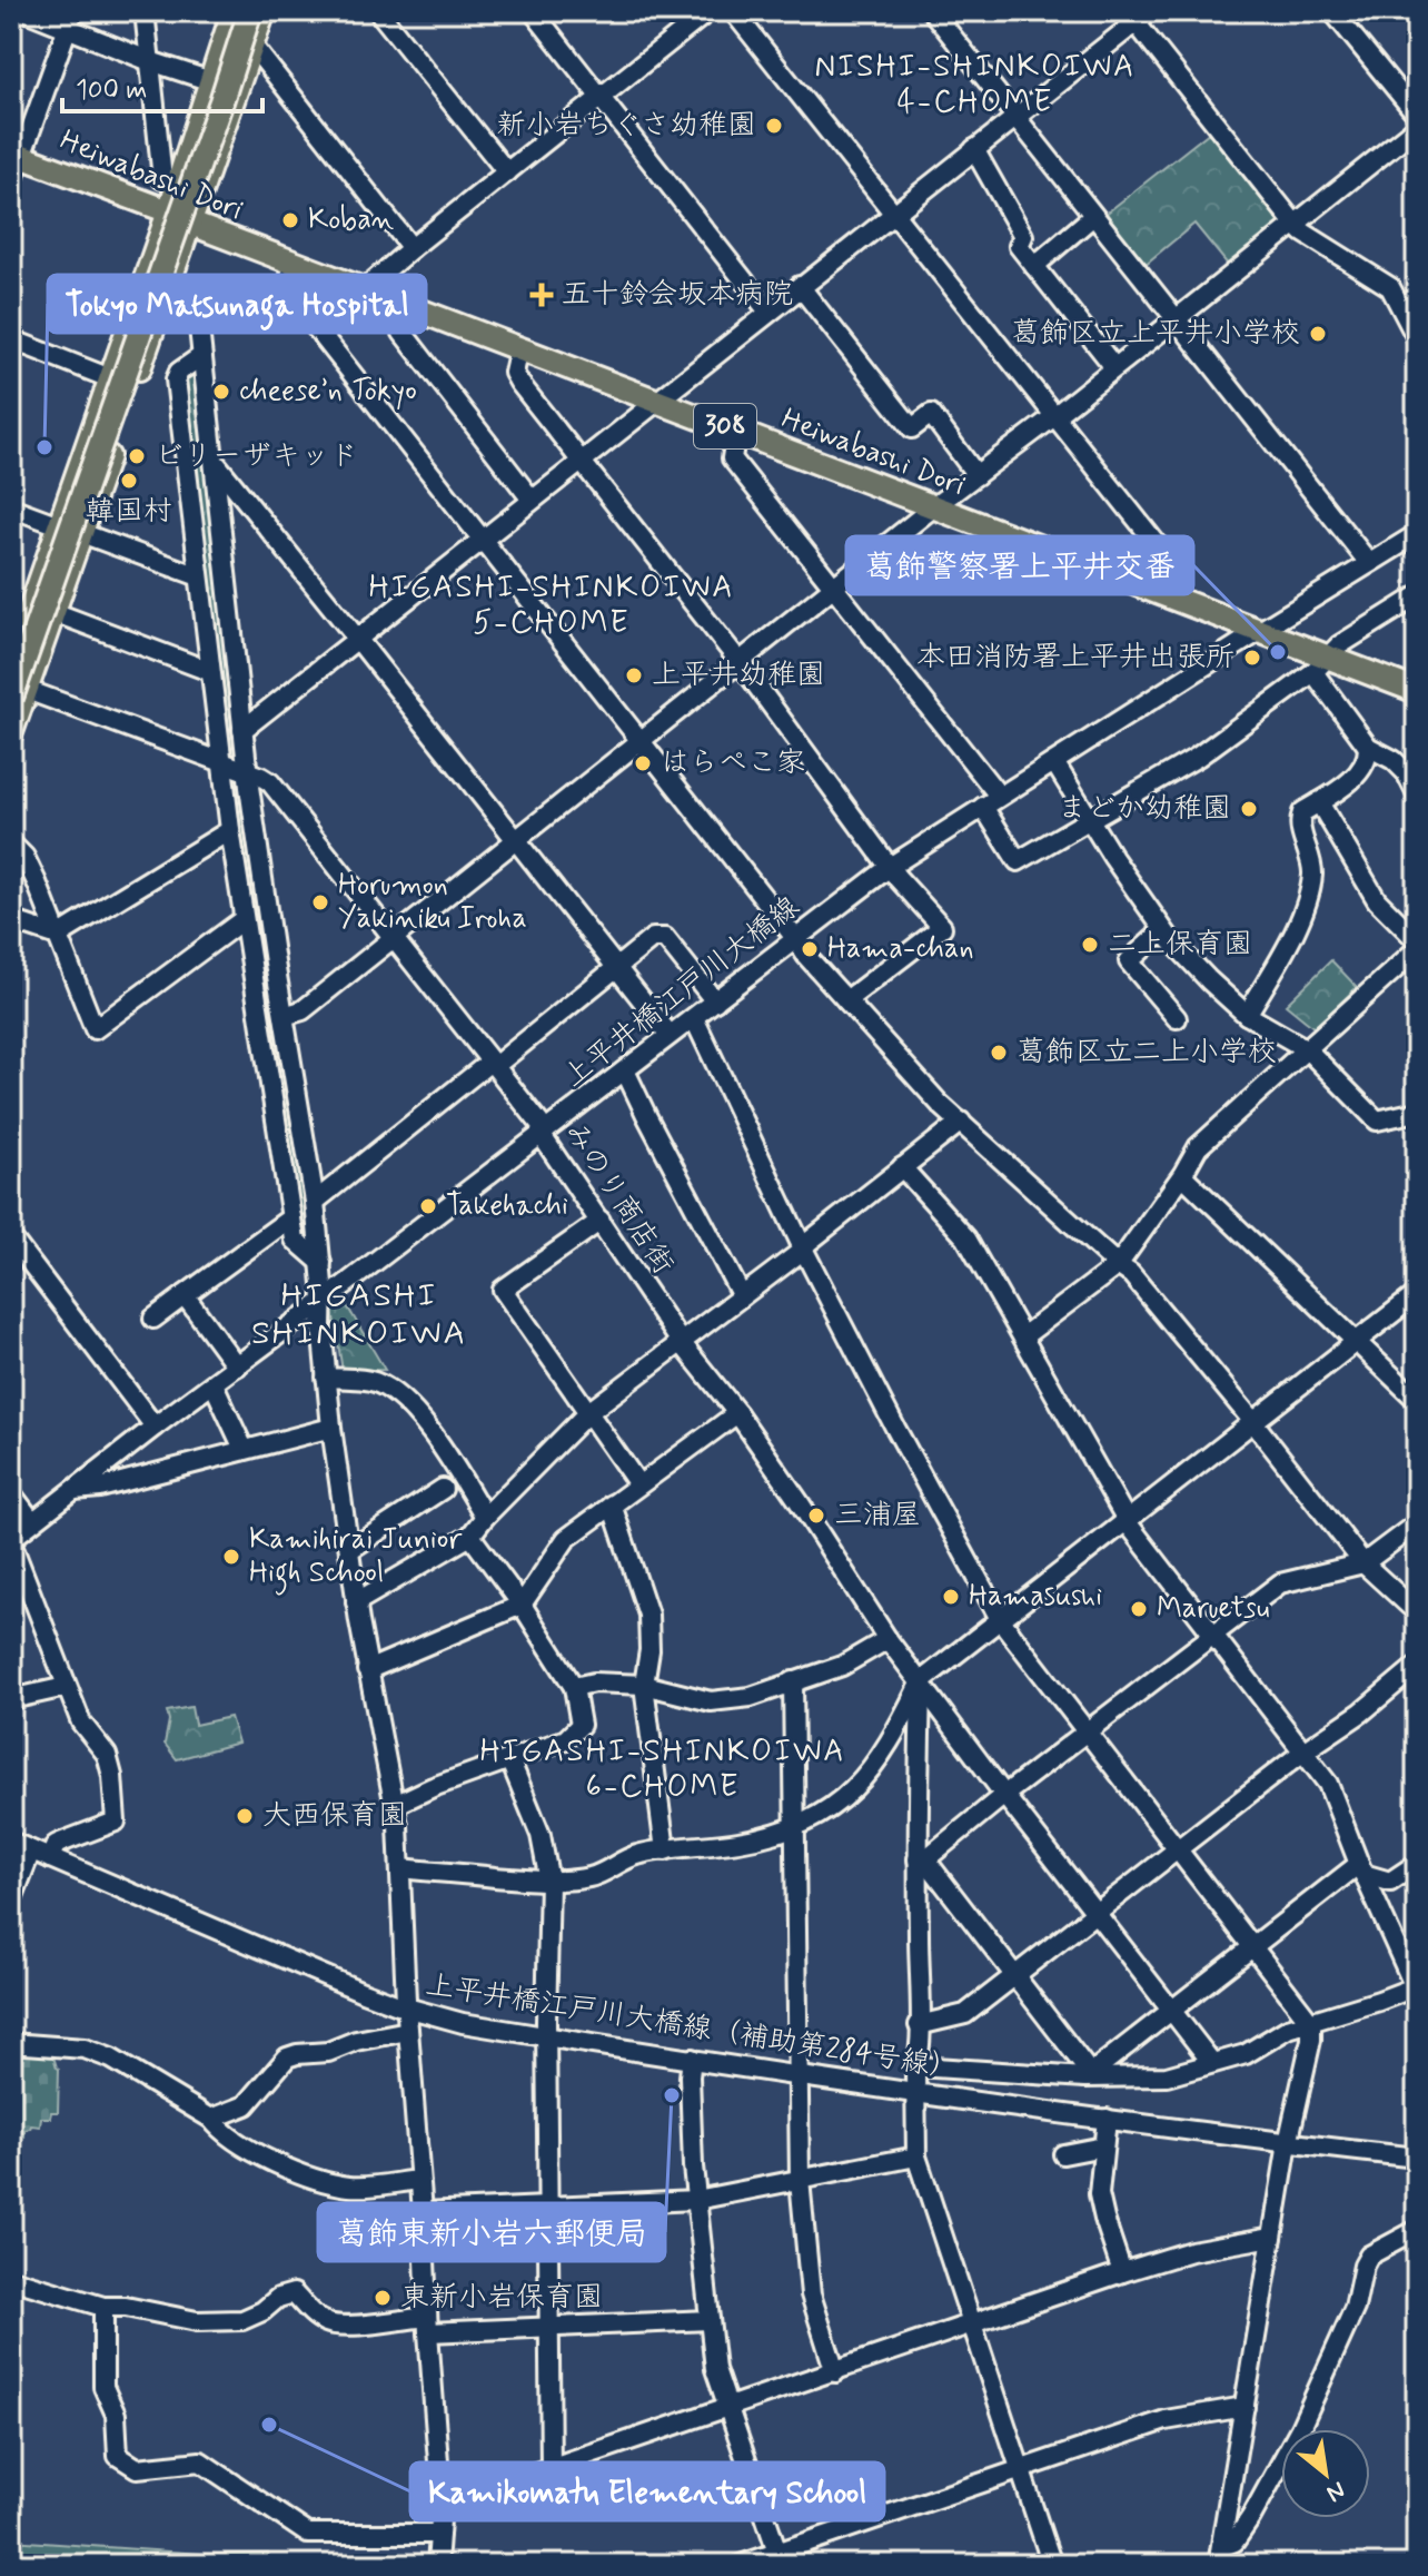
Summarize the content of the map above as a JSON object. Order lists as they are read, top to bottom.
{
  "streets": {
    "main road": ["Heiwabashi Dori", "308"],
    "street": ["上平井橋江戸川大橋線", "みのり商店街", "上平井橋江戸川大橋線（補助第284号線）"]
  },
  "crossings": [
    ["Heiwabashi Dori", "上平井橋江戸川大橋線"],
    ["上平井橋江戸川大橋線", "みのり商店街"]
  ],
  "districts": [
    "NISHI-SHINKOIWA 4-CHOME",
    "HIGASHI-SHINKOIWA 5-CHOME",
    "HIGASHI SHINKOIWA",
    "HIGASHI-SHINKOIWA 6-CHOME"
  ],
  "places": {
    "other": [
      "新小岩ちぐさ幼稚園",
      "Koban",
      "葛飾区立上平井小学校",
      "cheese’n Tokyo",
      "Tokyo Matsunaga Hospital",
      "ビリーザキッド",
      "韓国村",
      "葛飾警察署上平井交番",
      "本田消防署上平井出張所",
      "上平井幼稚園",
      "はらぺこ家",
      "まどか幼稚園",
      "Horumon Yakiniku Iroha",
      "二上保育園",
      "Hama-chan",
      "葛飾区立二上小学校",
      "Takehachi",
      "三浦屋",
      "Kamihirai Junior High School",
      "Hamasushi",
      "Maruetsu",
      "大西保育園",
      "葛飾東新小岩六郵便局",
      "東新小岩保育園",
      "Kamikomatu Elementary School"
    ],
    "health": ["五十鈴会坂本病院"]
  },
  "scale_bar": "100 m",
  "north": "bottom right"
}
